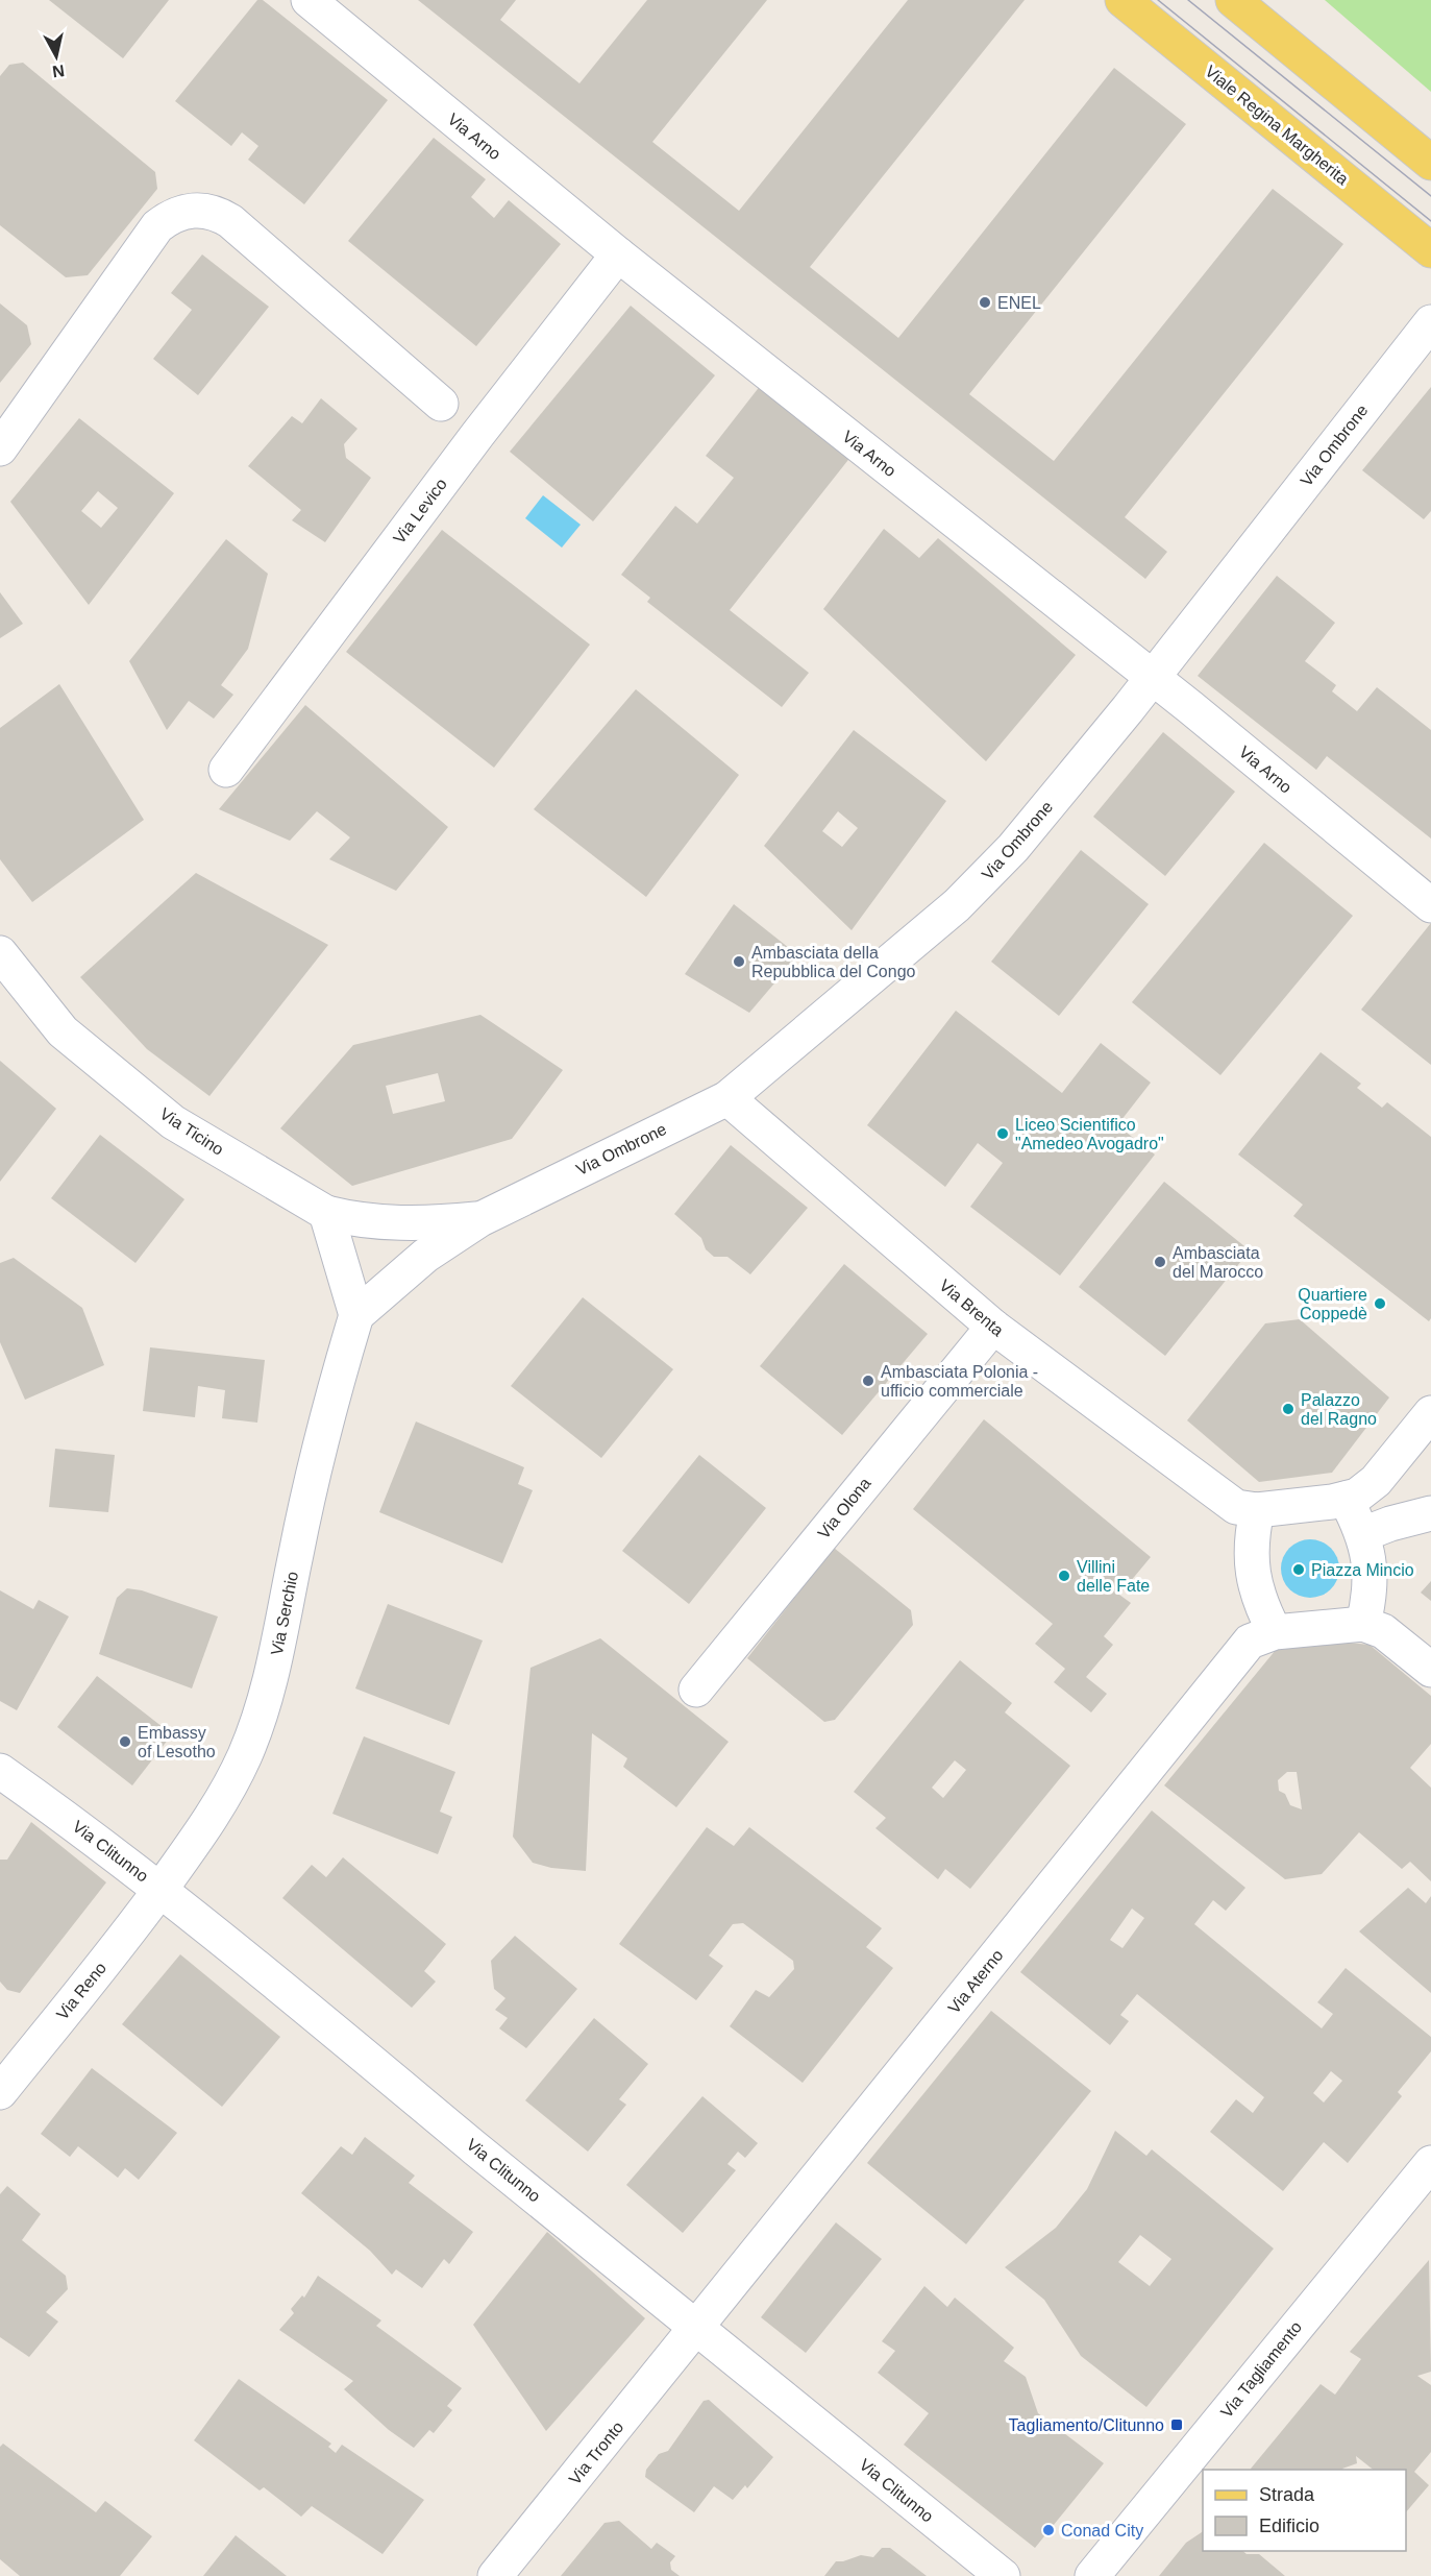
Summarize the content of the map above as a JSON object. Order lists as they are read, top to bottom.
{
  "streets": {
    "main road": ["Viale Regina Margherita"],
    "street": [
      "Via Arno",
      "Via Ombrone",
      "Via Levico",
      "Via Ticino",
      "Via Brenta",
      "Via Olona",
      "Via Serchio",
      "Via Clitunno",
      "Via Aterno",
      "Via Reno",
      "Via Tagliamento",
      "Via Tronto"
    ]
  },
  "crossings": [
    ["Via Arno", "Via Ombrone"],
    ["Via Arno", "Via Levico"],
    ["Via Ombrone", "Via Ticino"],
    ["Via Ombrone", "Via Brenta"],
    ["Via Ombrone", "Via Serchio"],
    ["Via Brenta", "Via Olona"],
    ["Via Serchio", "Via Clitunno"],
    ["Via Serchio", "Via Reno"],
    ["Via Clitunno", "Via Aterno"],
    ["Via Clitunno", "Via Reno"],
    ["Via Clitunno", "Via Tronto"],
    ["Via Aterno", "Via Tronto"]
  ],
  "places": {
    "other": [
      "ENEL",
      "Ambasciata della Repubblica del Congo",
      "Liceo Scientifico \"Amedeo Avogadro\"",
      "Ambasciata del Marocco",
      "Quartiere Coppedè",
      "Ambasciata Polonia - ufficio commerciale",
      "Palazzo del Ragno",
      "Piazza Mincio",
      "Villini delle Fate",
      "Embassy of Lesotho",
      "Conad City"
    ],
    "transit": ["Tagliamento/Clitunno"]
  },
  "legend": ["Strada", "Edificio"],
  "north": "bottom"
}
